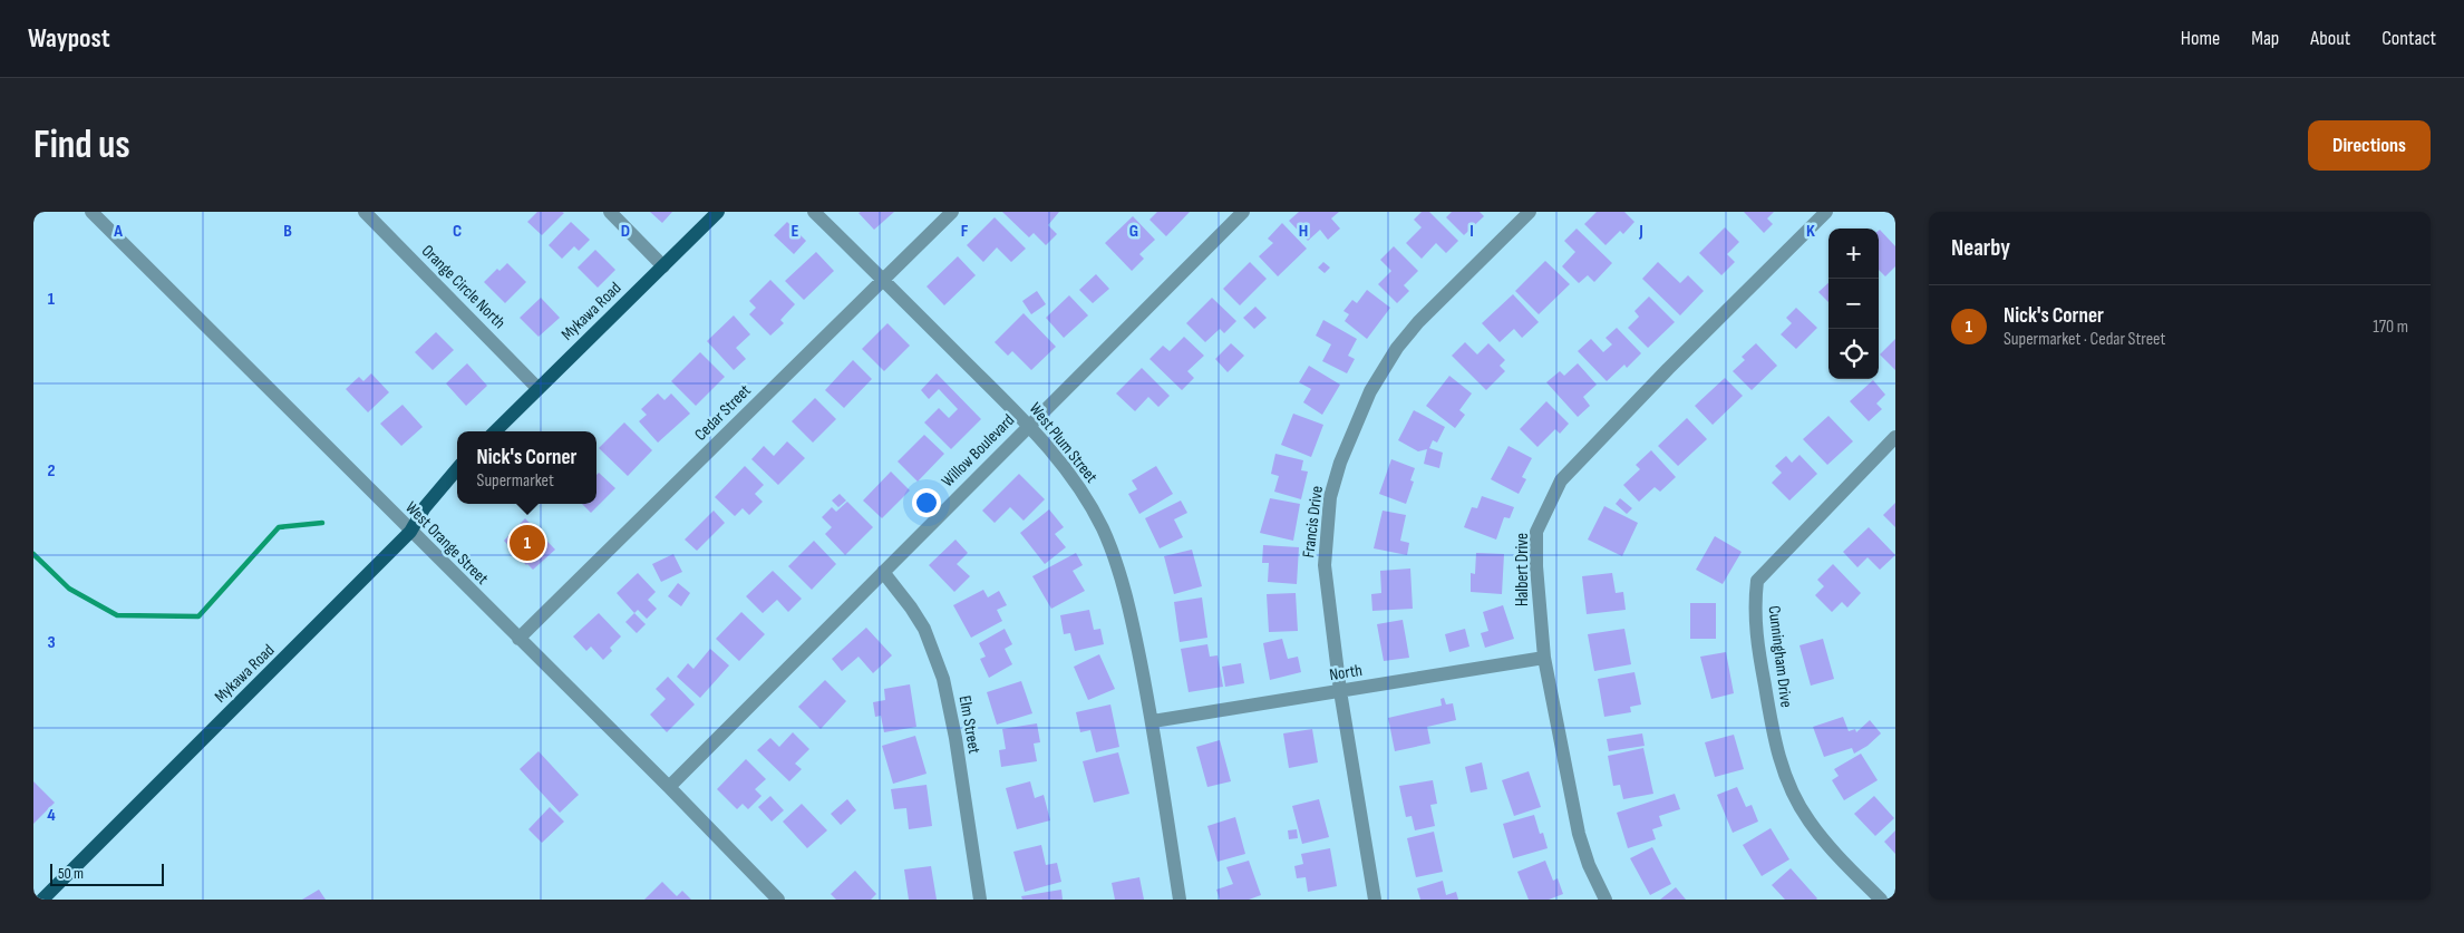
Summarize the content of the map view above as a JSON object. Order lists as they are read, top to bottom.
{
  "streets": {
    "main road": ["Mykawa Road"],
    "street": [
      "Orange Circle North",
      "Cedar Street",
      "West Plum Street",
      "Willow Boulevard",
      "Francis Drive",
      "West Orange Street",
      "Halbert Drive",
      "Cunningham Drive",
      "North",
      "Elm Street"
    ]
  },
  "crossings": [
    ["Orange Circle North", "Mykawa Road"],
    ["Mykawa Road", "West Orange Street"],
    ["Cedar Street", "West Plum Street"],
    ["Cedar Street", "West Orange Street"],
    ["West Plum Street", "Willow Boulevard"],
    ["West Plum Street", "North"],
    ["Willow Boulevard", "West Orange Street"],
    ["Willow Boulevard", "Elm Street"],
    ["Francis Drive", "North"],
    ["Halbert Drive", "North"]
  ],
  "scale_bar": "50 m",
  "page": {
    "header": "Waypost",
    "nav": [
      "Home",
      "Map",
      "About",
      "Contact"
    ],
    "buttons": "Directions",
    "title": "Find us",
    "heading": "Nearby",
    "map_buttons": ["+", "−"],
    "list": [
      {
        "mark": "1",
        "name": "Nick's Corner",
        "note": "Supermarket · Cedar Street",
        "value": "170 m"
      }
    ],
    "popup": ["Nick's Corner", "Supermarket"],
    "pins": "1",
    "scale": "50 m"
  },
  "grid": {
    "columns": [
      "A",
      "B",
      "C",
      "D",
      "E",
      "F",
      "G",
      "H",
      "I",
      "J",
      "K"
    ],
    "rows": [
      "1",
      "2",
      "3",
      "4"
    ]
  }
}
